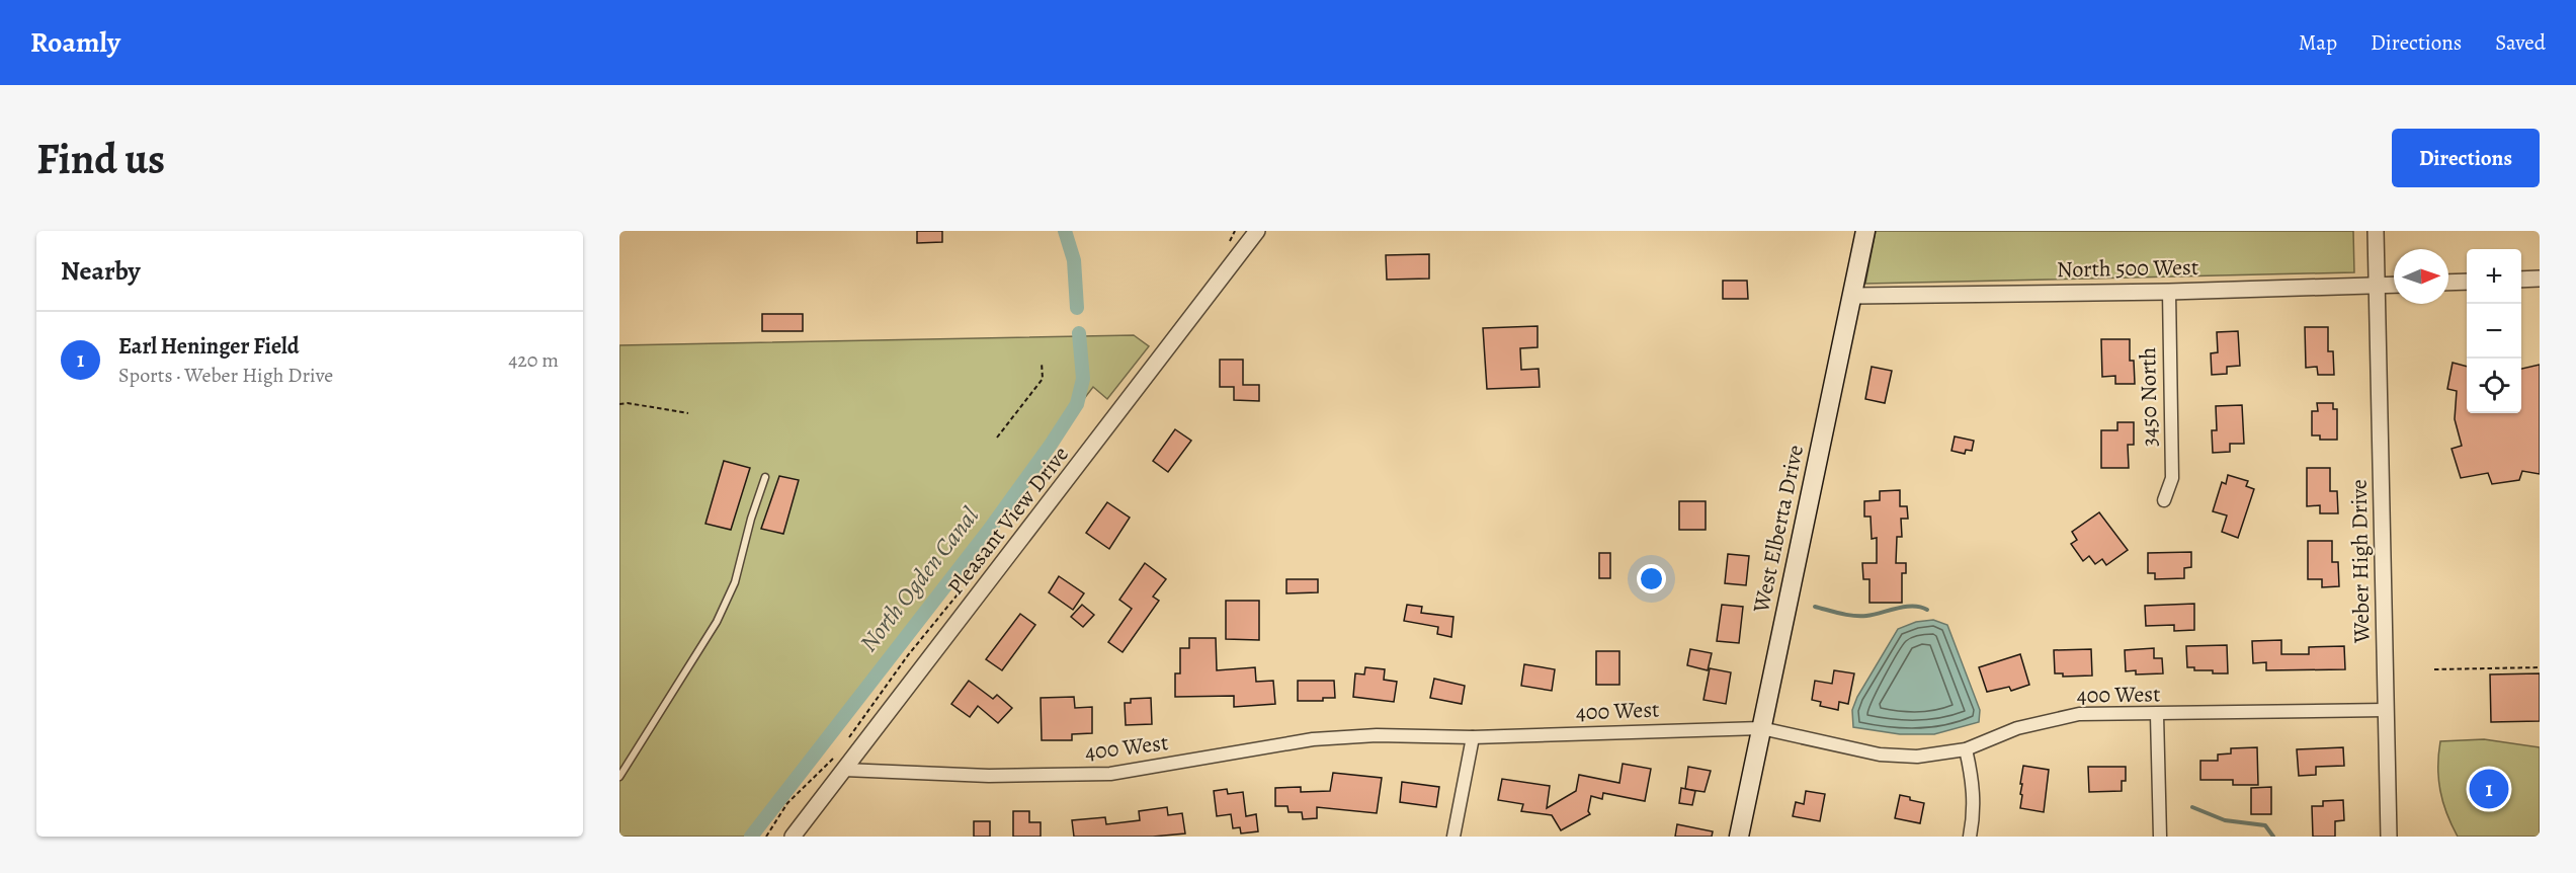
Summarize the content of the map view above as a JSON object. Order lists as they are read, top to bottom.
{
  "streets": {
    "main road": ["West Elberta Drive"],
    "street": [
      "North 500 West",
      "3450 North",
      "Pleasant View Drive",
      "Weber High Drive",
      "400 West"
    ]
  },
  "crossings": [
    ["North 500 West", "3450 North"],
    ["North 500 West", "West Elberta Drive"],
    ["North 500 West", "Weber High Drive"],
    ["Pleasant View Drive", "400 West"],
    ["West Elberta Drive", "400 West"],
    ["Weber High Drive", "400 West"]
  ],
  "water": ["North Ogden Canal"],
  "north": "right",
  "page": {
    "header": "Roamly",
    "nav": ["Map", "Directions", "Saved"],
    "buttons": "Directions",
    "title": "Find us",
    "heading": "Nearby",
    "map_buttons": ["+", "−"],
    "list": [
      {
        "mark": "1",
        "name": "Earl Heninger Field",
        "note": "Sports · Weber High Drive",
        "value": "420 m"
      }
    ],
    "pins": "1"
  }
}
